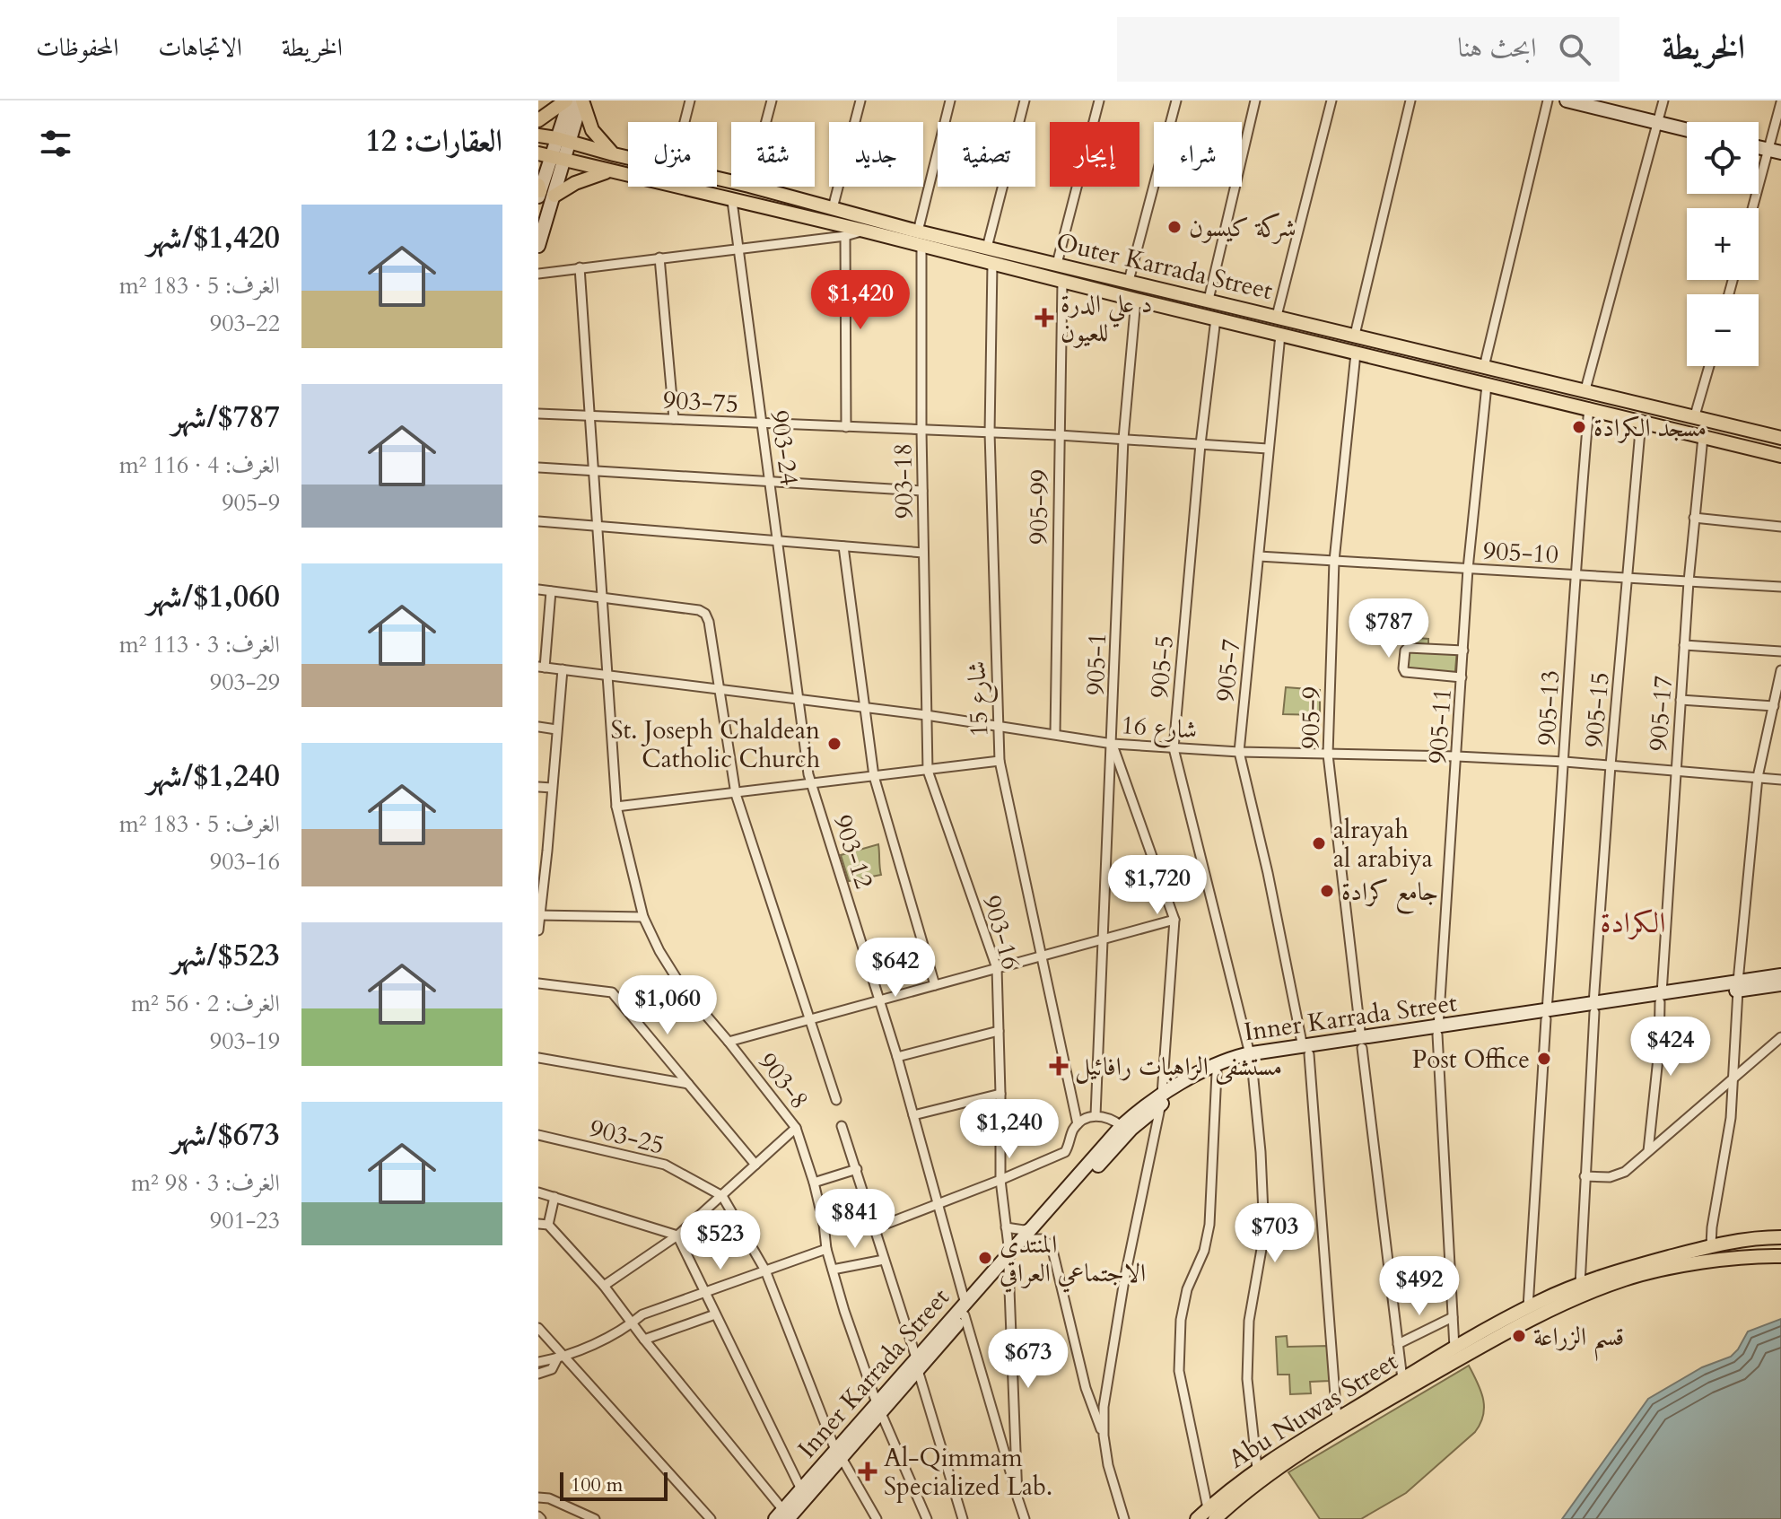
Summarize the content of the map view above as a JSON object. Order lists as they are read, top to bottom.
{
  "streets": {
    "main road": ["Outer Karrada Street", "Inner Karrada Street", "Abu Nuwas Street"],
    "street": [
      "903-75",
      "903-24",
      "903-18",
      "905-99",
      "905-10",
      "905-1",
      "905-5",
      "905-7",
      "شارع 15",
      "905-13",
      "905-15",
      "905-17",
      "905-9",
      "905-11",
      "شارع 16",
      "903-12",
      "903-16",
      "903-8",
      "903-25"
    ]
  },
  "crossings": [
    ["Outer Karrada Street", "903-24"],
    ["Outer Karrada Street", "903-18"],
    ["Outer Karrada Street", "905-99"],
    ["Outer Karrada Street", "905-1"],
    ["Outer Karrada Street", "905-5"],
    ["Outer Karrada Street", "905-7"],
    ["Outer Karrada Street", "شارع 15"],
    ["Outer Karrada Street", "905-13"],
    ["Outer Karrada Street", "905-15"],
    ["Outer Karrada Street", "905-17"],
    ["Outer Karrada Street", "905-9"],
    ["Outer Karrada Street", "905-11"],
    ["903-75", "903-24"],
    ["903-75", "903-18"],
    ["903-75", "905-99"],
    ["903-75", "905-1"],
    ["903-75", "905-5"],
    ["903-75", "905-7"],
    ["903-75", "شارع 15"],
    ["903-75", "903-8"],
    ["903-24", "شارع 16"],
    ["903-24", "903-12"],
    ["903-18", "شارع 16"],
    ["903-18", "903-16"],
    ["905-99", "شارع 16"],
    ["905-10", "905-7"],
    ["905-10", "905-13"],
    ["905-10", "905-15"],
    ["905-10", "905-17"],
    ["905-10", "905-9"],
    ["905-10", "905-11"],
    ["905-1", "شارع 16"],
    ["905-5", "شارع 16"],
    ["905-5", "Inner Karrada Street"],
    ["905-5", "Abu Nuwas Street"],
    ["905-7", "شارع 16"],
    ["905-7", "Inner Karrada Street"],
    ["905-7", "Abu Nuwas Street"],
    ["شارع 15", "شارع 16"],
    ["905-13", "شارع 16"],
    ["905-13", "Inner Karrada Street"],
    ["905-13", "Abu Nuwas Street"],
    ["905-15", "شارع 16"],
    ["905-15", "Inner Karrada Street"],
    ["905-15", "Abu Nuwas Street"],
    ["905-17", "شارع 16"],
    ["905-17", "Inner Karrada Street"],
    ["905-9", "شارع 16"],
    ["905-9", "Inner Karrada Street"],
    ["905-9", "Abu Nuwas Street"],
    ["905-11", "شارع 16"],
    ["905-11", "Inner Karrada Street"],
    ["905-11", "Abu Nuwas Street"],
    ["شارع 16", "903-12"],
    ["شارع 16", "903-16"],
    ["شارع 16", "903-8"],
    ["903-12", "903-16"],
    ["903-12", "Inner Karrada Street"],
    ["903-16", "Inner Karrada Street"],
    ["Inner Karrada Street", "903-8"]
  ],
  "districts": ["الكرادة"],
  "places": {
    "other": [
      "شركة كيسون",
      "مسجد الكرادة",
      "St. Joseph Chaldean Catholic Church",
      "alrayah al arabiya",
      "جامع كرادة",
      "Post Office",
      "المنتدى الاجتماعي العراقي",
      "قسم الزراعة"
    ],
    "health": ["د علي الدرة للعيون", "مستشفى الراهبات رافائيل", "Al-Qimmam Specialized Lab."]
  },
  "scale_bar": "100 m",
  "page": {
    "header": "الخريطة",
    "search": "ابحث هنا",
    "nav": ["الخريطة", "الاتجاهات", "المحفوظات"],
    "heading": "العقارات: 12",
    "map_buttons": ["+", "−"],
    "chip": [
      "شراء",
      "إيجار",
      "تصفية",
      "جديد",
      "شقة",
      "منزل"
    ],
    "list": [
      {
        "name": "$1,420/شهر",
        "note": "الغرف: 5 · 183 m² · 903-22"
      },
      {
        "name": "$787/شهر",
        "note": "الغرف: 4 · 116 m² · 905-9"
      },
      {
        "name": "$1,060/شهر",
        "note": "الغرف: 3 · 113 m² · 903-29"
      },
      {
        "name": "$1,240/شهر",
        "note": "الغرف: 5 · 183 m² · 903-16"
      },
      {
        "name": "$523/شهر",
        "note": "الغرف: 2 · 56 m² · 903-19"
      },
      {
        "name": "$673/شهر",
        "note": "الغرف: 3 · 98 m² · 901-23"
      }
    ],
    "price": [
      "$1,420",
      "$787",
      "$1,720",
      "$642",
      "$1,060",
      "$424",
      "$1,240",
      "$841",
      "$703",
      "$523",
      "$492",
      "$673"
    ],
    "scale": "100 m"
  }
}
